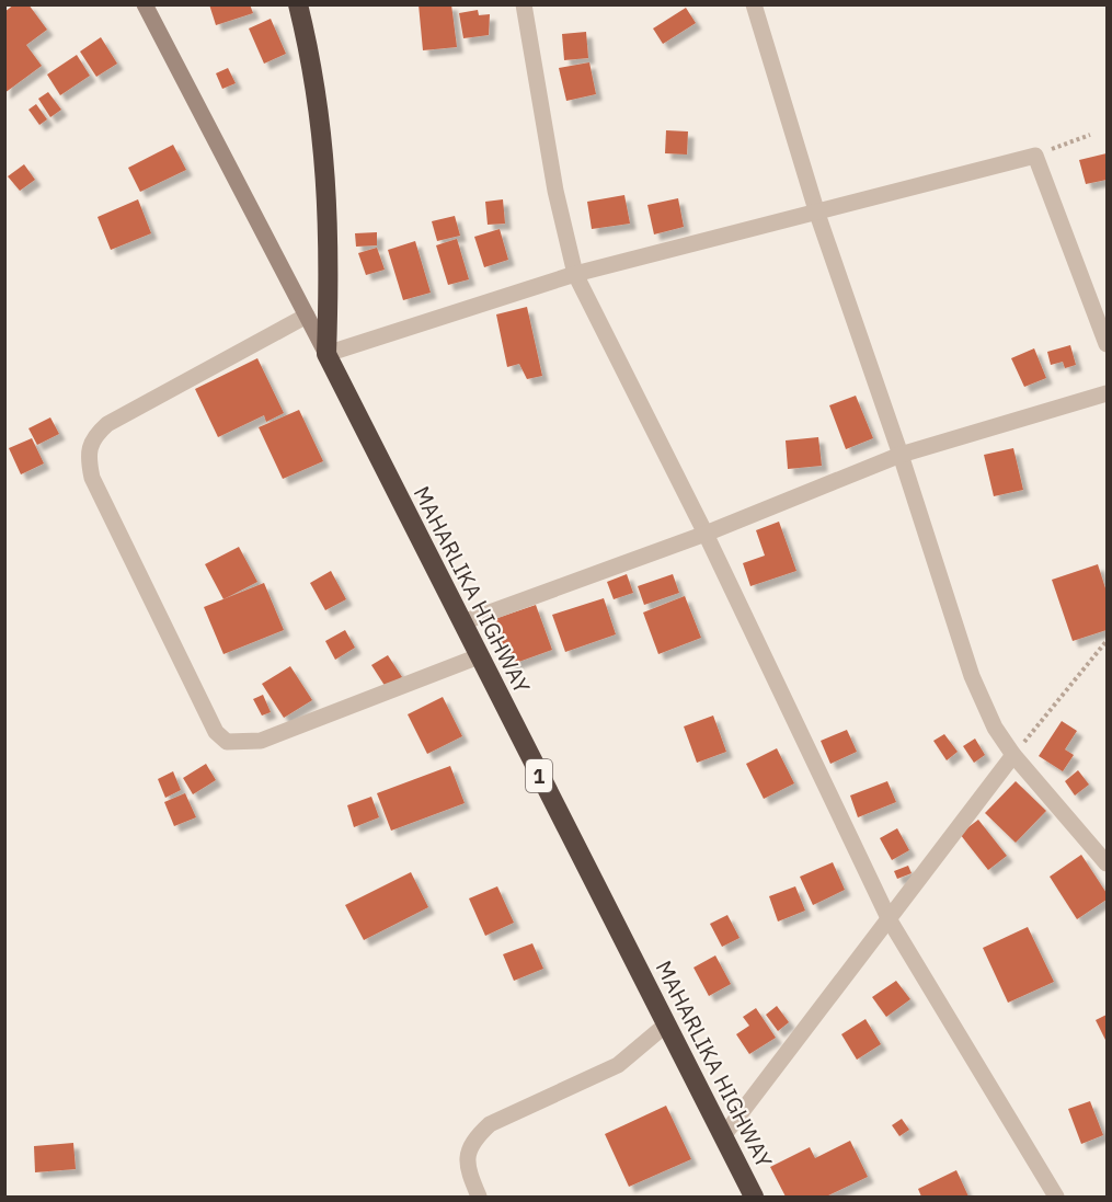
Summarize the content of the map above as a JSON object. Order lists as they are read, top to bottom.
{
  "streets": {
    "highway": ["MAHARLIKA HIGHWAY", "1"]
  }
}
